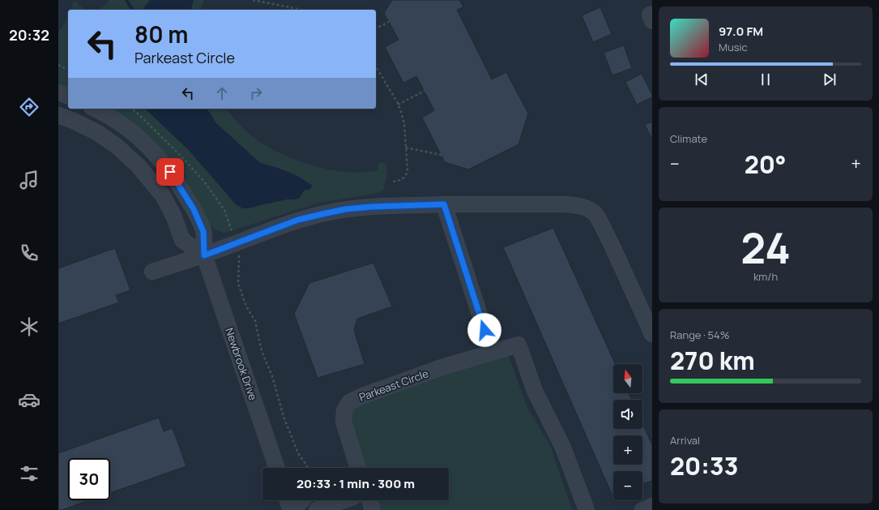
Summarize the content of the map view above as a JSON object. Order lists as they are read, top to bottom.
{
  "streets": {
    "street": ["Newbrook Drive", "Parkeast Circle"]
  },
  "north": "top",
  "page": {
    "tabs": "20:32",
    "turn": ["80 m", "Parkeast Circle"],
    "song": ["97.0 FM", "Music"],
    "tile": [
      "Climate",
      ["24", "km/h"],
      ["Range · 54%", "270 km"],
      ["Arrival", "20:33"]
    ],
    "heat": ["−", "20°", "+"],
    "map_buttons": ["+", "−"],
    "limit": "30",
    "trip": "20:33 · 1 min · 300 m"
  }
}
